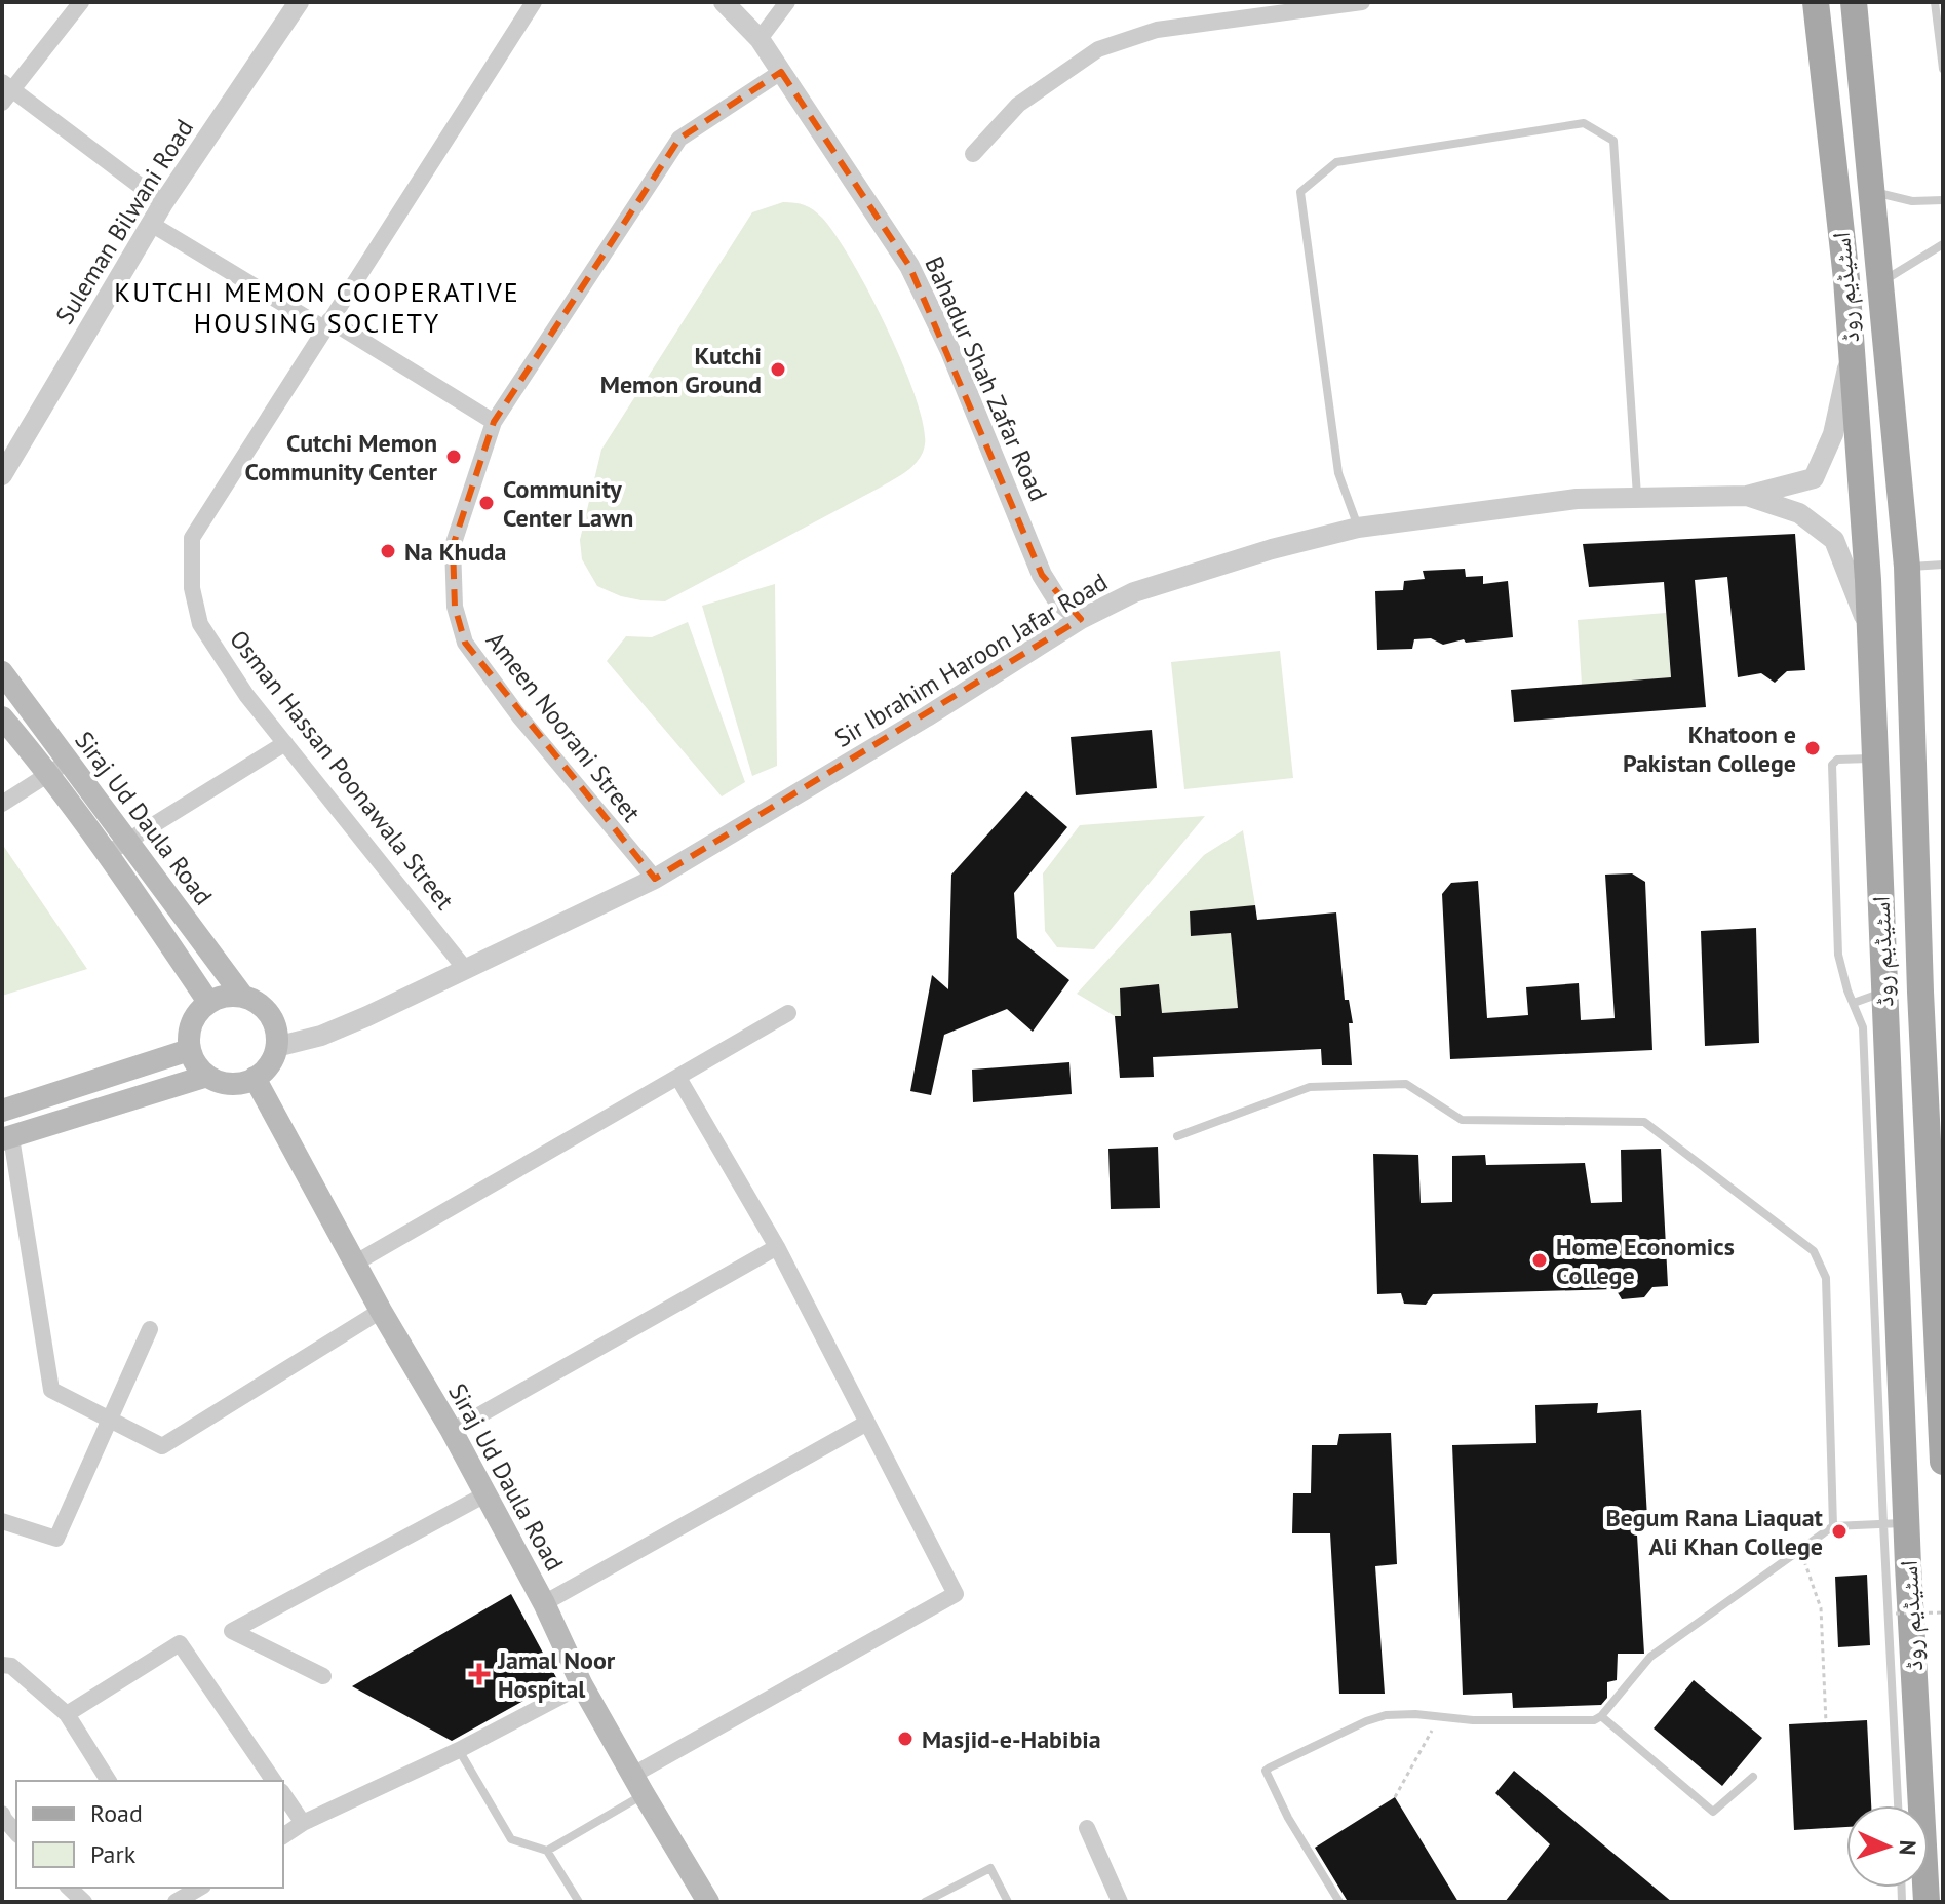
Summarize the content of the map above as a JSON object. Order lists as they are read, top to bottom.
{
  "streets": {
    "main road": ["اسٹیڈیم روڈ", "Siraj Ud Daula Road"],
    "street": [
      "Suleman Bilwani Road",
      "Bahadur Shah Zafar Road",
      "Sir Ibrahim Haroon Jafar Road",
      "Ameen Noorani Street",
      "Osman Hassan Poonawala Street"
    ]
  },
  "crossings": [
    ["Bahadur Shah Zafar Road", "Sir Ibrahim Haroon Jafar Road"],
    ["Bahadur Shah Zafar Road", "Ameen Noorani Street"],
    ["Sir Ibrahim Haroon Jafar Road", "Ameen Noorani Street"],
    ["Sir Ibrahim Haroon Jafar Road", "Osman Hassan Poonawala Street"],
    ["Sir Ibrahim Haroon Jafar Road", "Siraj Ud Daula Road"]
  ],
  "districts": ["KUTCHI MEMON COOPERATIVE HOUSING SOCIETY"],
  "places": {
    "other": [
      "Kutchi Memon Ground",
      "Cutchi Memon Community Center",
      "Community Center Lawn",
      "Na Khuda",
      "Khatoon e Pakistan College",
      "Home Economics College",
      "Begum Rana Liaquat Ali Khan College",
      "Masjid-e-Habibia"
    ],
    "health": ["Jamal Noor Hospital"]
  },
  "legend": ["Road", "Park"],
  "north": "right"
}
